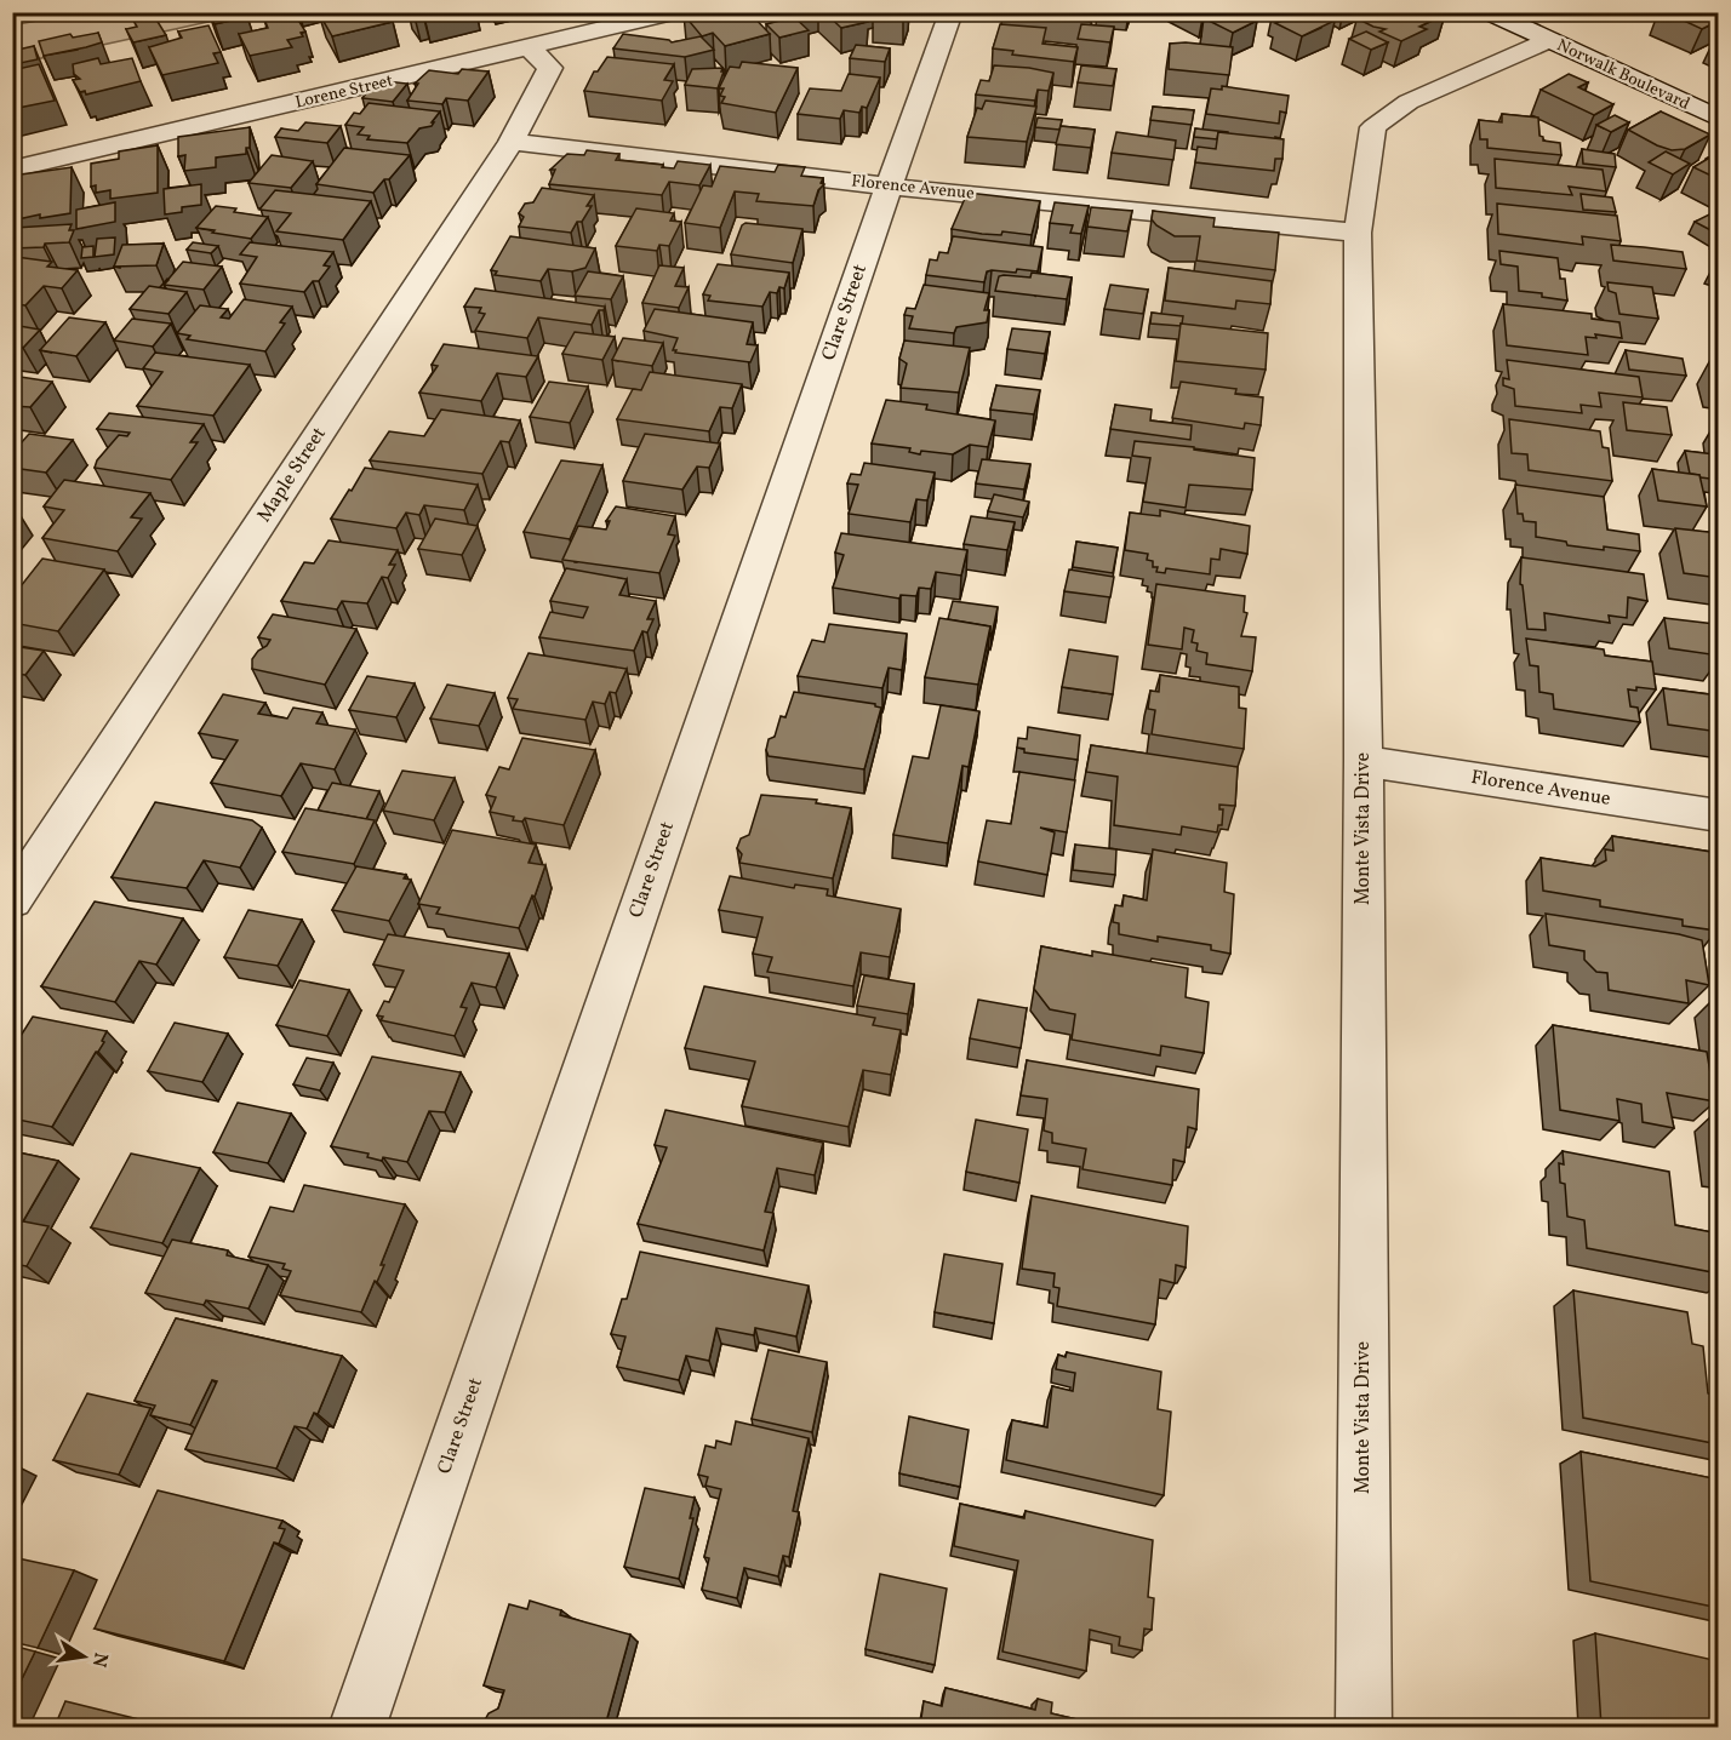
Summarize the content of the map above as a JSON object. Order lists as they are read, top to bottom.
{
  "streets": {
    "street": [
      "Norwalk Boulevard",
      "Lorene Street",
      "Florence Avenue",
      "Clare Street",
      "Maple Street",
      "Monte Vista Drive"
    ]
  },
  "crossings": [
    ["Norwalk Boulevard", "Monte Vista Drive"],
    ["Lorene Street", "Maple Street"],
    ["Florence Avenue", "Clare Street"],
    ["Florence Avenue", "Maple Street"],
    ["Florence Avenue", "Monte Vista Drive"]
  ],
  "north": "right"
}
